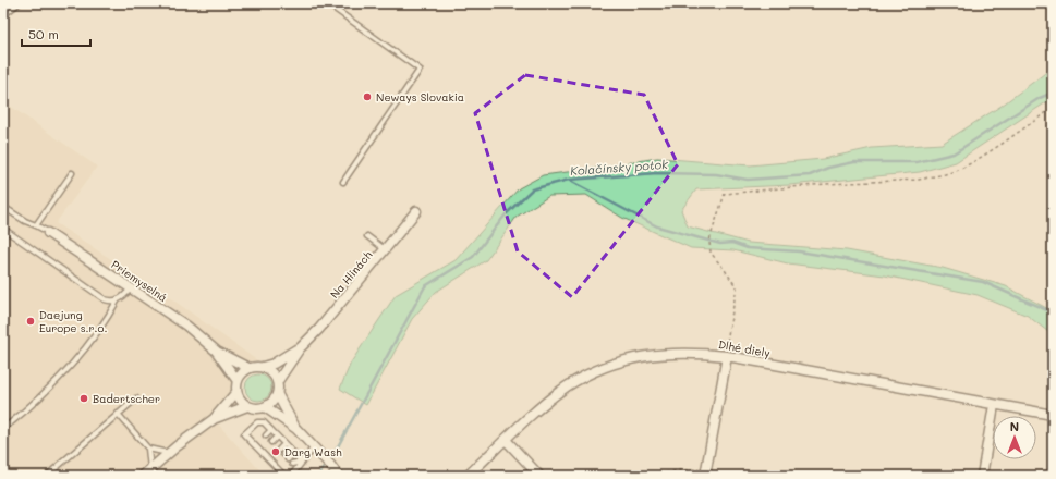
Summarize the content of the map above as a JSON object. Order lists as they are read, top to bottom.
{
  "streets": {
    "street": ["Na Hlinách", "Priemyselná", "Dlhé diely"]
  },
  "crossings": [
    ["Na Hlinách", "Priemyselná"]
  ],
  "water": ["Kolačínsky potok"],
  "places": [
    "Neways Slovakia",
    "Daejung Europe s.r.o.",
    "Badertscher",
    "Darg Wash"
  ],
  "scale_bar": "50 m",
  "north": "top"
}
